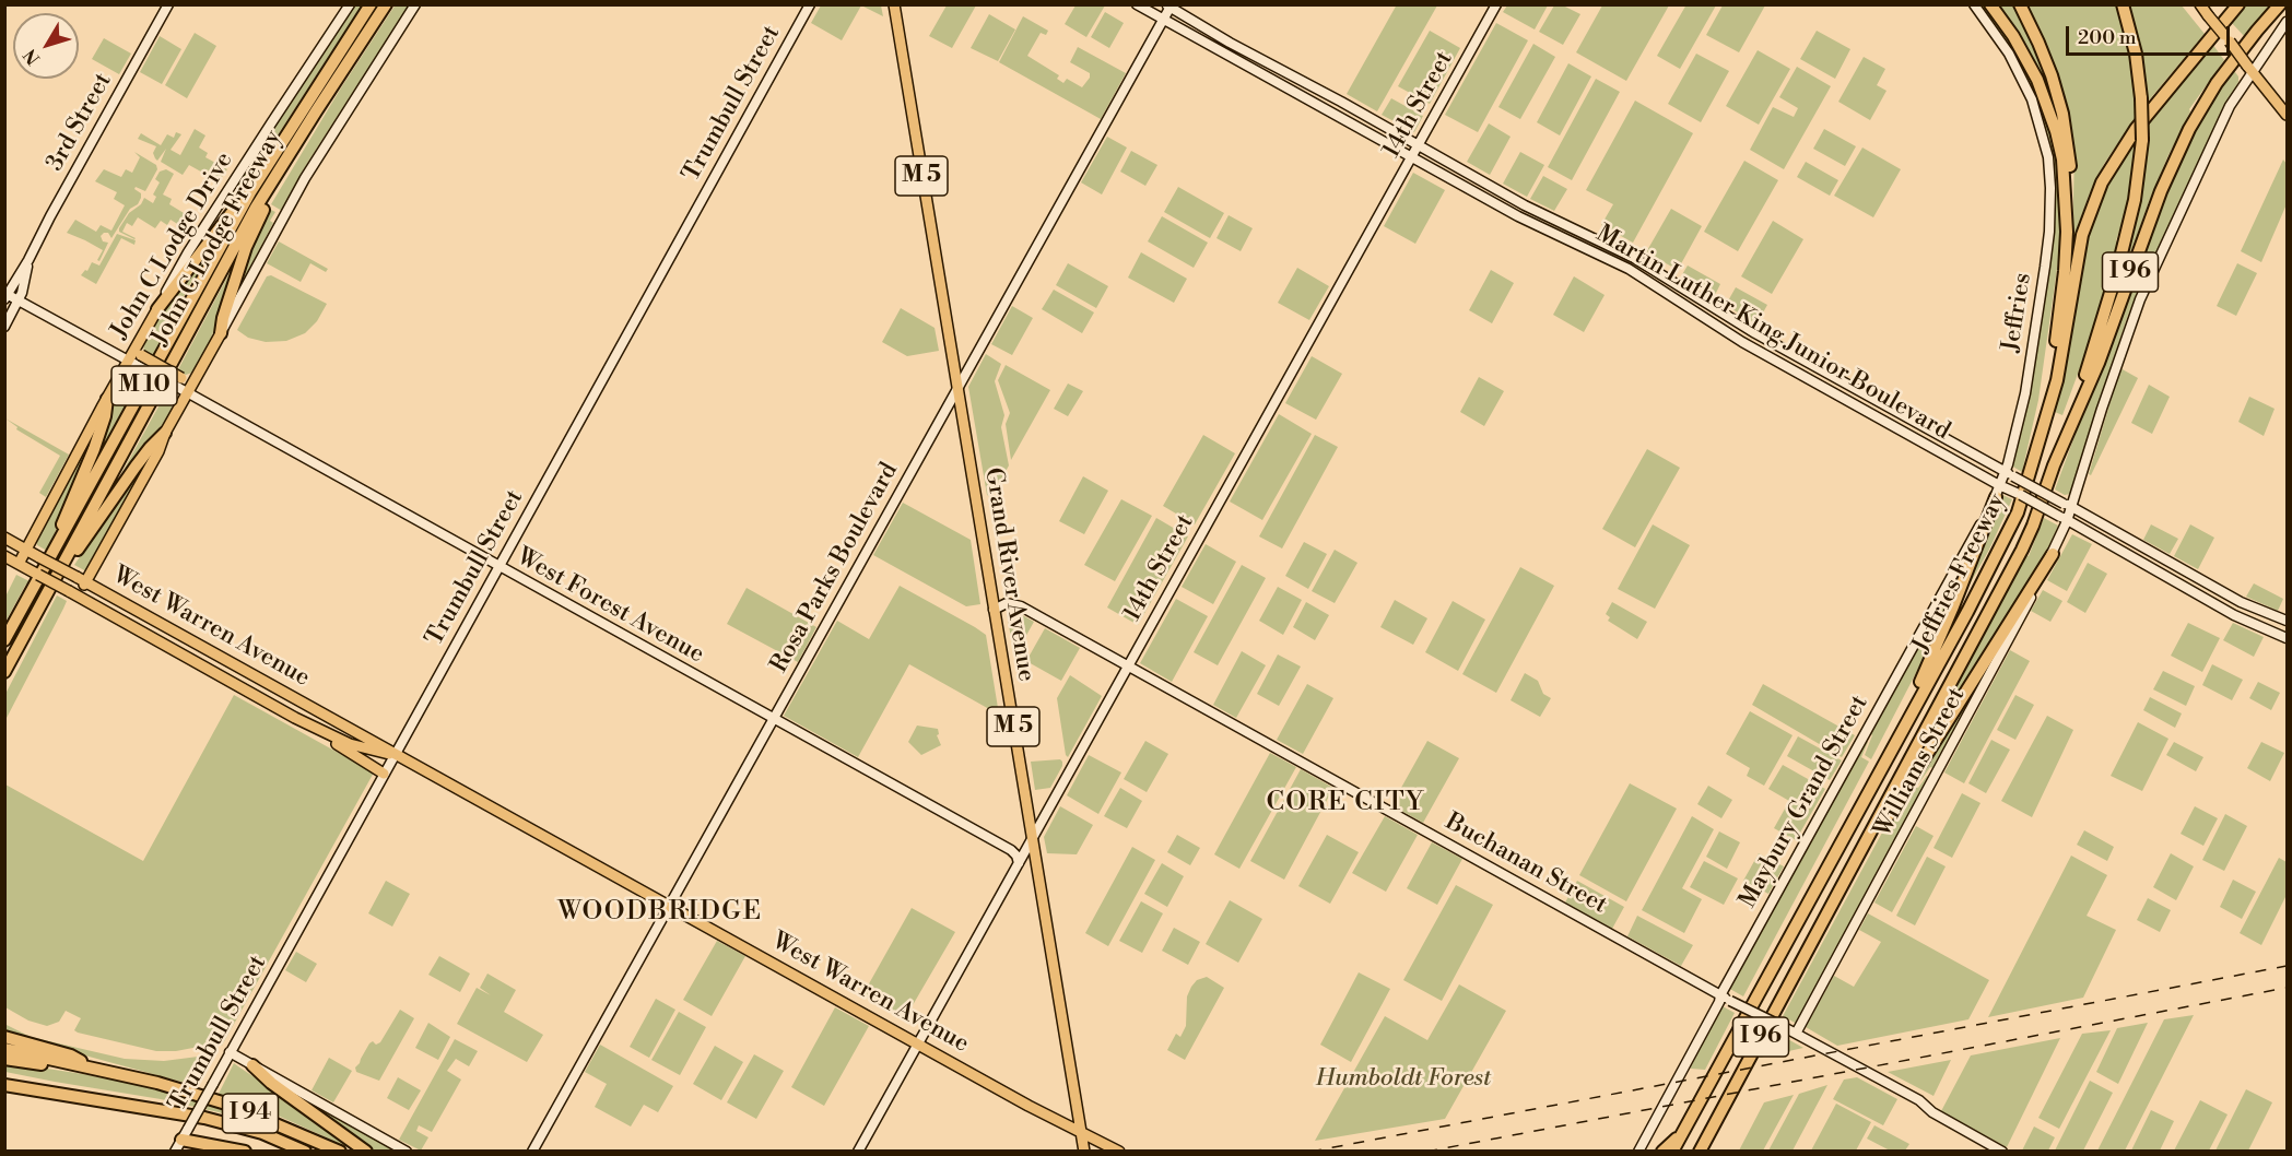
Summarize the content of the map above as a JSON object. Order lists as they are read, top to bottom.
{
  "streets": {
    "highway": [
      "John C Lodge Freeway",
      "I 96",
      "M 10",
      "Jeffries Freeway",
      "I 94"
    ],
    "main road": [
      "M 5",
      "John C Lodge Drive",
      "Grand River Avenue",
      "West Warren Avenue"
    ],
    "street": [
      "Trumbull Street",
      "14th Street",
      "3rd Street",
      "Jeffries",
      "Martin Luther King Junior Boulevard",
      "Rosa Parks Boulevard",
      "West Forest Avenue",
      "Williams Street",
      "Maybury Grand Street",
      "Buchanan Street"
    ]
  },
  "crossings": [
    ["Trumbull Street", "West Forest Avenue"],
    ["Trumbull Street", "West Warren Avenue"],
    ["14th Street", "Martin Luther King Junior Boulevard"],
    ["14th Street", "Grand River Avenue"],
    ["14th Street", "West Forest Avenue"],
    ["14th Street", "West Warren Avenue"],
    ["14th Street", "Buchanan Street"],
    ["3rd Street", "West Forest Avenue"],
    ["John C Lodge Drive", "West Forest Avenue"],
    ["John C Lodge Drive", "West Warren Avenue"],
    ["Jeffries", "Martin Luther King Junior Boulevard"],
    ["Jeffries", "Maybury Grand Street"],
    ["Martin Luther King Junior Boulevard", "Rosa Parks Boulevard"],
    ["Martin Luther King Junior Boulevard", "Williams Street"],
    ["Martin Luther King Junior Boulevard", "Maybury Grand Street"],
    ["Rosa Parks Boulevard", "Grand River Avenue"],
    ["Rosa Parks Boulevard", "West Forest Avenue"],
    ["Rosa Parks Boulevard", "West Warren Avenue"],
    ["Grand River Avenue", "West Warren Avenue"],
    ["Grand River Avenue", "Buchanan Street"],
    ["Williams Street", "Buchanan Street"],
    ["Maybury Grand Street", "Buchanan Street"]
  ],
  "districts": ["CORE CITY", "WOODBRIDGE"],
  "parks": ["Humboldt Forest"],
  "scale_bar": "200 m",
  "north": "bottom left"
}
